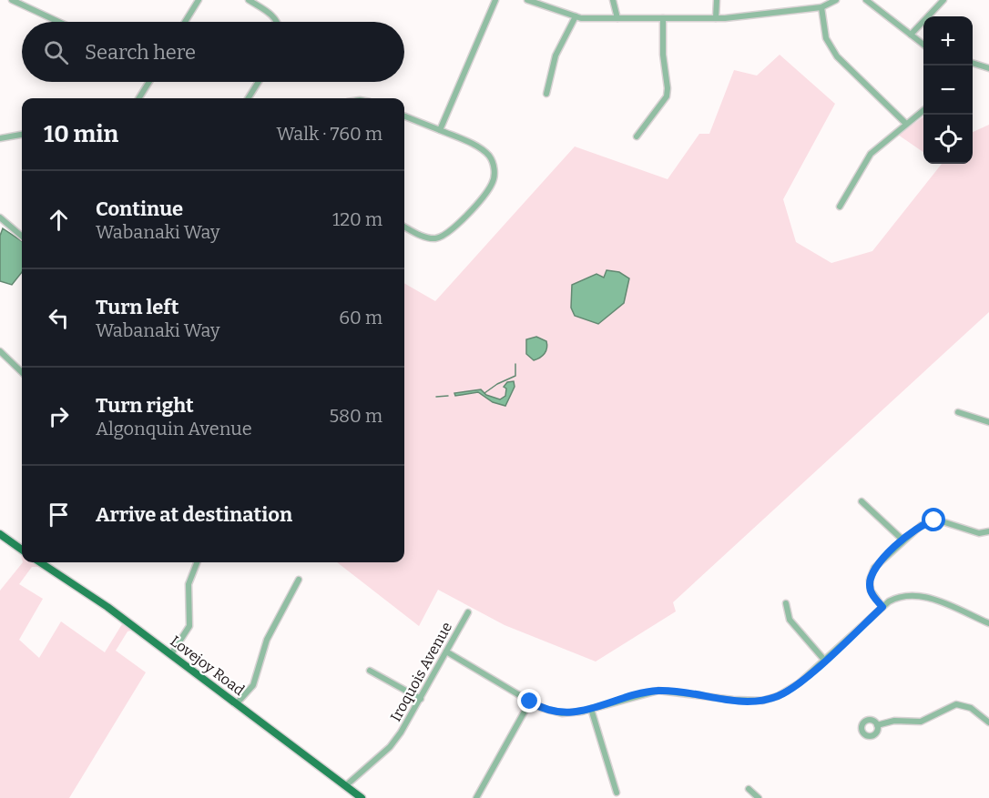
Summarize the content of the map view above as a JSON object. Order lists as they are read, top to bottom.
{
  "streets": {
    "main road": ["Lovejoy Road"],
    "street": ["Iroquois Avenue"]
  },
  "crossings": [
    ["Lovejoy Road", "Iroquois Avenue"]
  ],
  "page": {
    "map_buttons": ["+", "−"],
    "search": "Search here",
    "heading": ["10 min", "Walk · 760 m"],
    "list": [
      ["Continue", "Wabanaki Way", "120 m"],
      ["Turn left", "Wabanaki Way", "60 m"],
      ["Turn right", "Algonquin Avenue", "580 m"],
      "Arrive at destination"
    ]
  }
}
